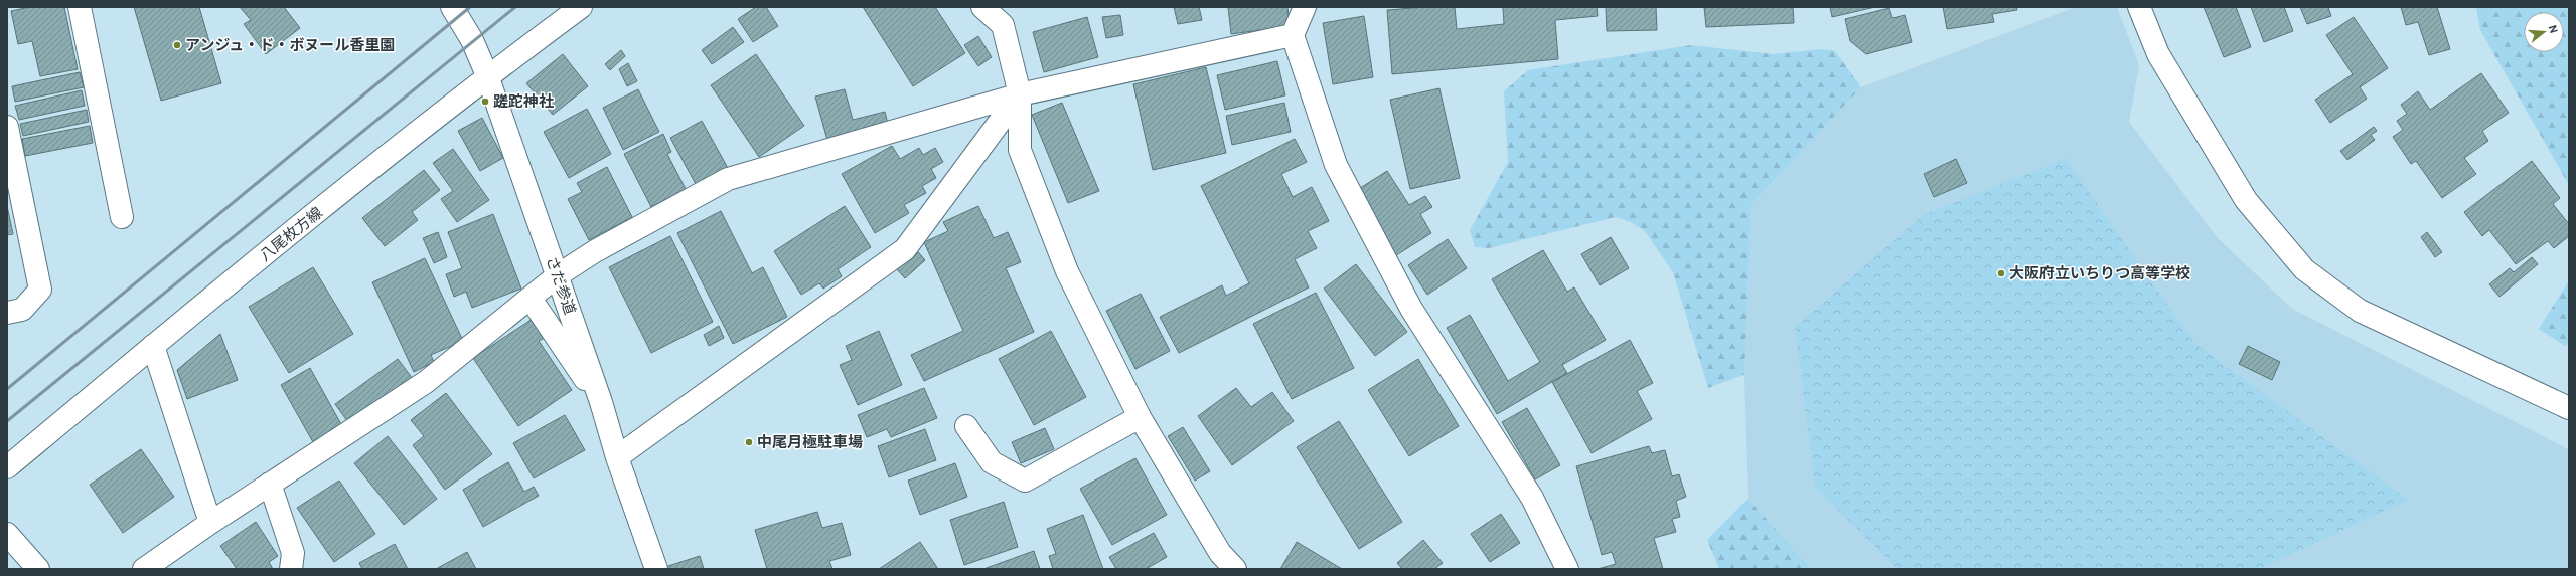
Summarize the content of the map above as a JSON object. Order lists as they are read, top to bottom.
{
  "streets": {
    "street": ["八尾枚方線", "さだ参道"]
  },
  "crossings": [
    ["八尾枚方線", "さだ参道"]
  ],
  "places": [
    "アンジュ・ド・ボヌール香里園",
    "蹉跎神社",
    "大阪府立いちりつ高等学校",
    "中尾月極駐車場"
  ],
  "north": "right"
}
